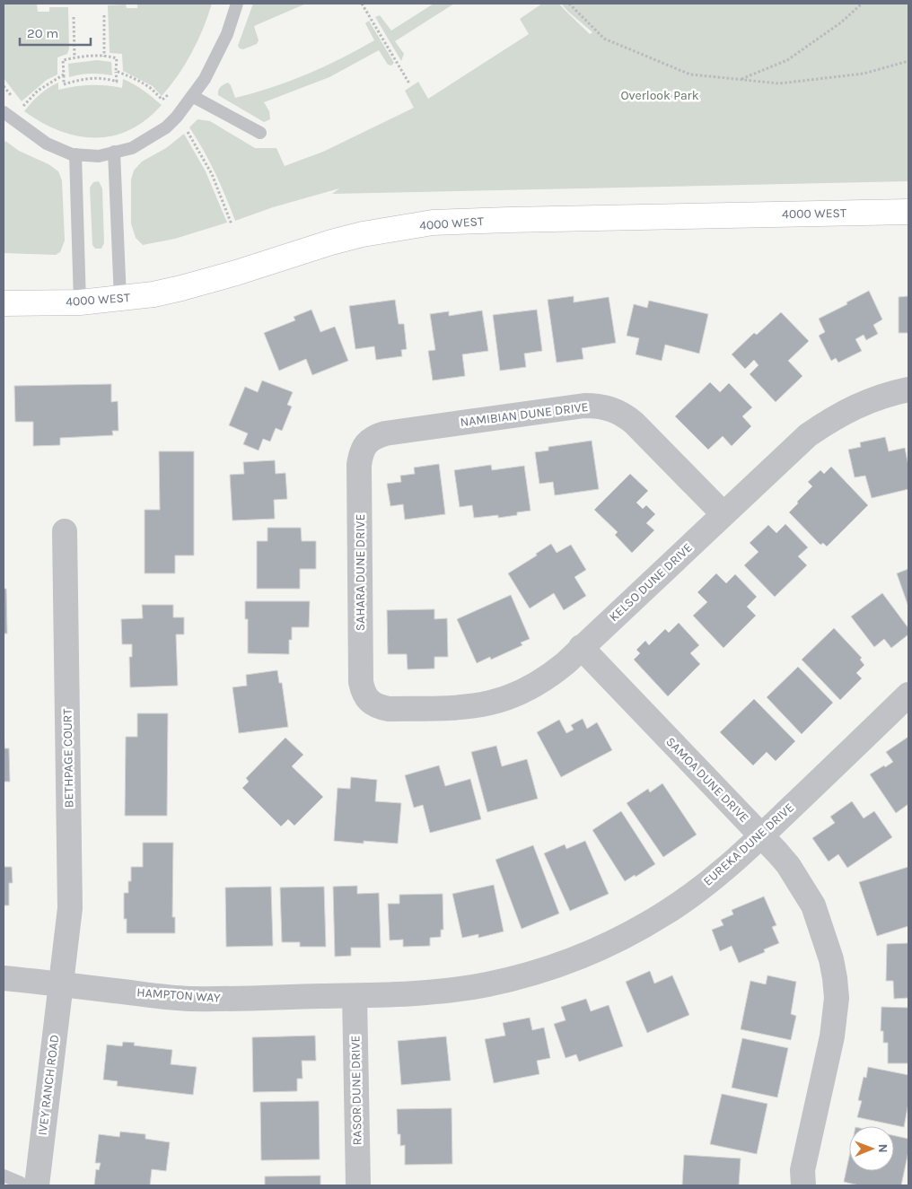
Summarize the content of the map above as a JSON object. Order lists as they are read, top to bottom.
{
  "streets": {
    "main road": ["4000 WEST"],
    "street": [
      "NAMIBIAN DUNE DRIVE",
      "SAHARA DUNE DRIVE",
      "KELSO DUNE DRIVE",
      "BETHPAGE COURT",
      "SAMOA DUNE DRIVE",
      "EUREKA DUNE DRIVE",
      "HAMPTON WAY",
      "IVEY RANCH ROAD",
      "RASOR DUNE DRIVE"
    ]
  },
  "crossings": [
    ["NAMIBIAN DUNE DRIVE", "SAHARA DUNE DRIVE"],
    ["NAMIBIAN DUNE DRIVE", "KELSO DUNE DRIVE"],
    ["SAHARA DUNE DRIVE", "KELSO DUNE DRIVE"],
    ["KELSO DUNE DRIVE", "SAMOA DUNE DRIVE"],
    ["BETHPAGE COURT", "HAMPTON WAY"],
    ["BETHPAGE COURT", "IVEY RANCH ROAD"],
    ["SAMOA DUNE DRIVE", "EUREKA DUNE DRIVE"],
    ["EUREKA DUNE DRIVE", "HAMPTON WAY"],
    ["EUREKA DUNE DRIVE", "RASOR DUNE DRIVE"],
    ["HAMPTON WAY", "IVEY RANCH ROAD"],
    ["HAMPTON WAY", "RASOR DUNE DRIVE"]
  ],
  "parks": ["Overlook Park"],
  "scale_bar": "20 m",
  "north": "right"
}
